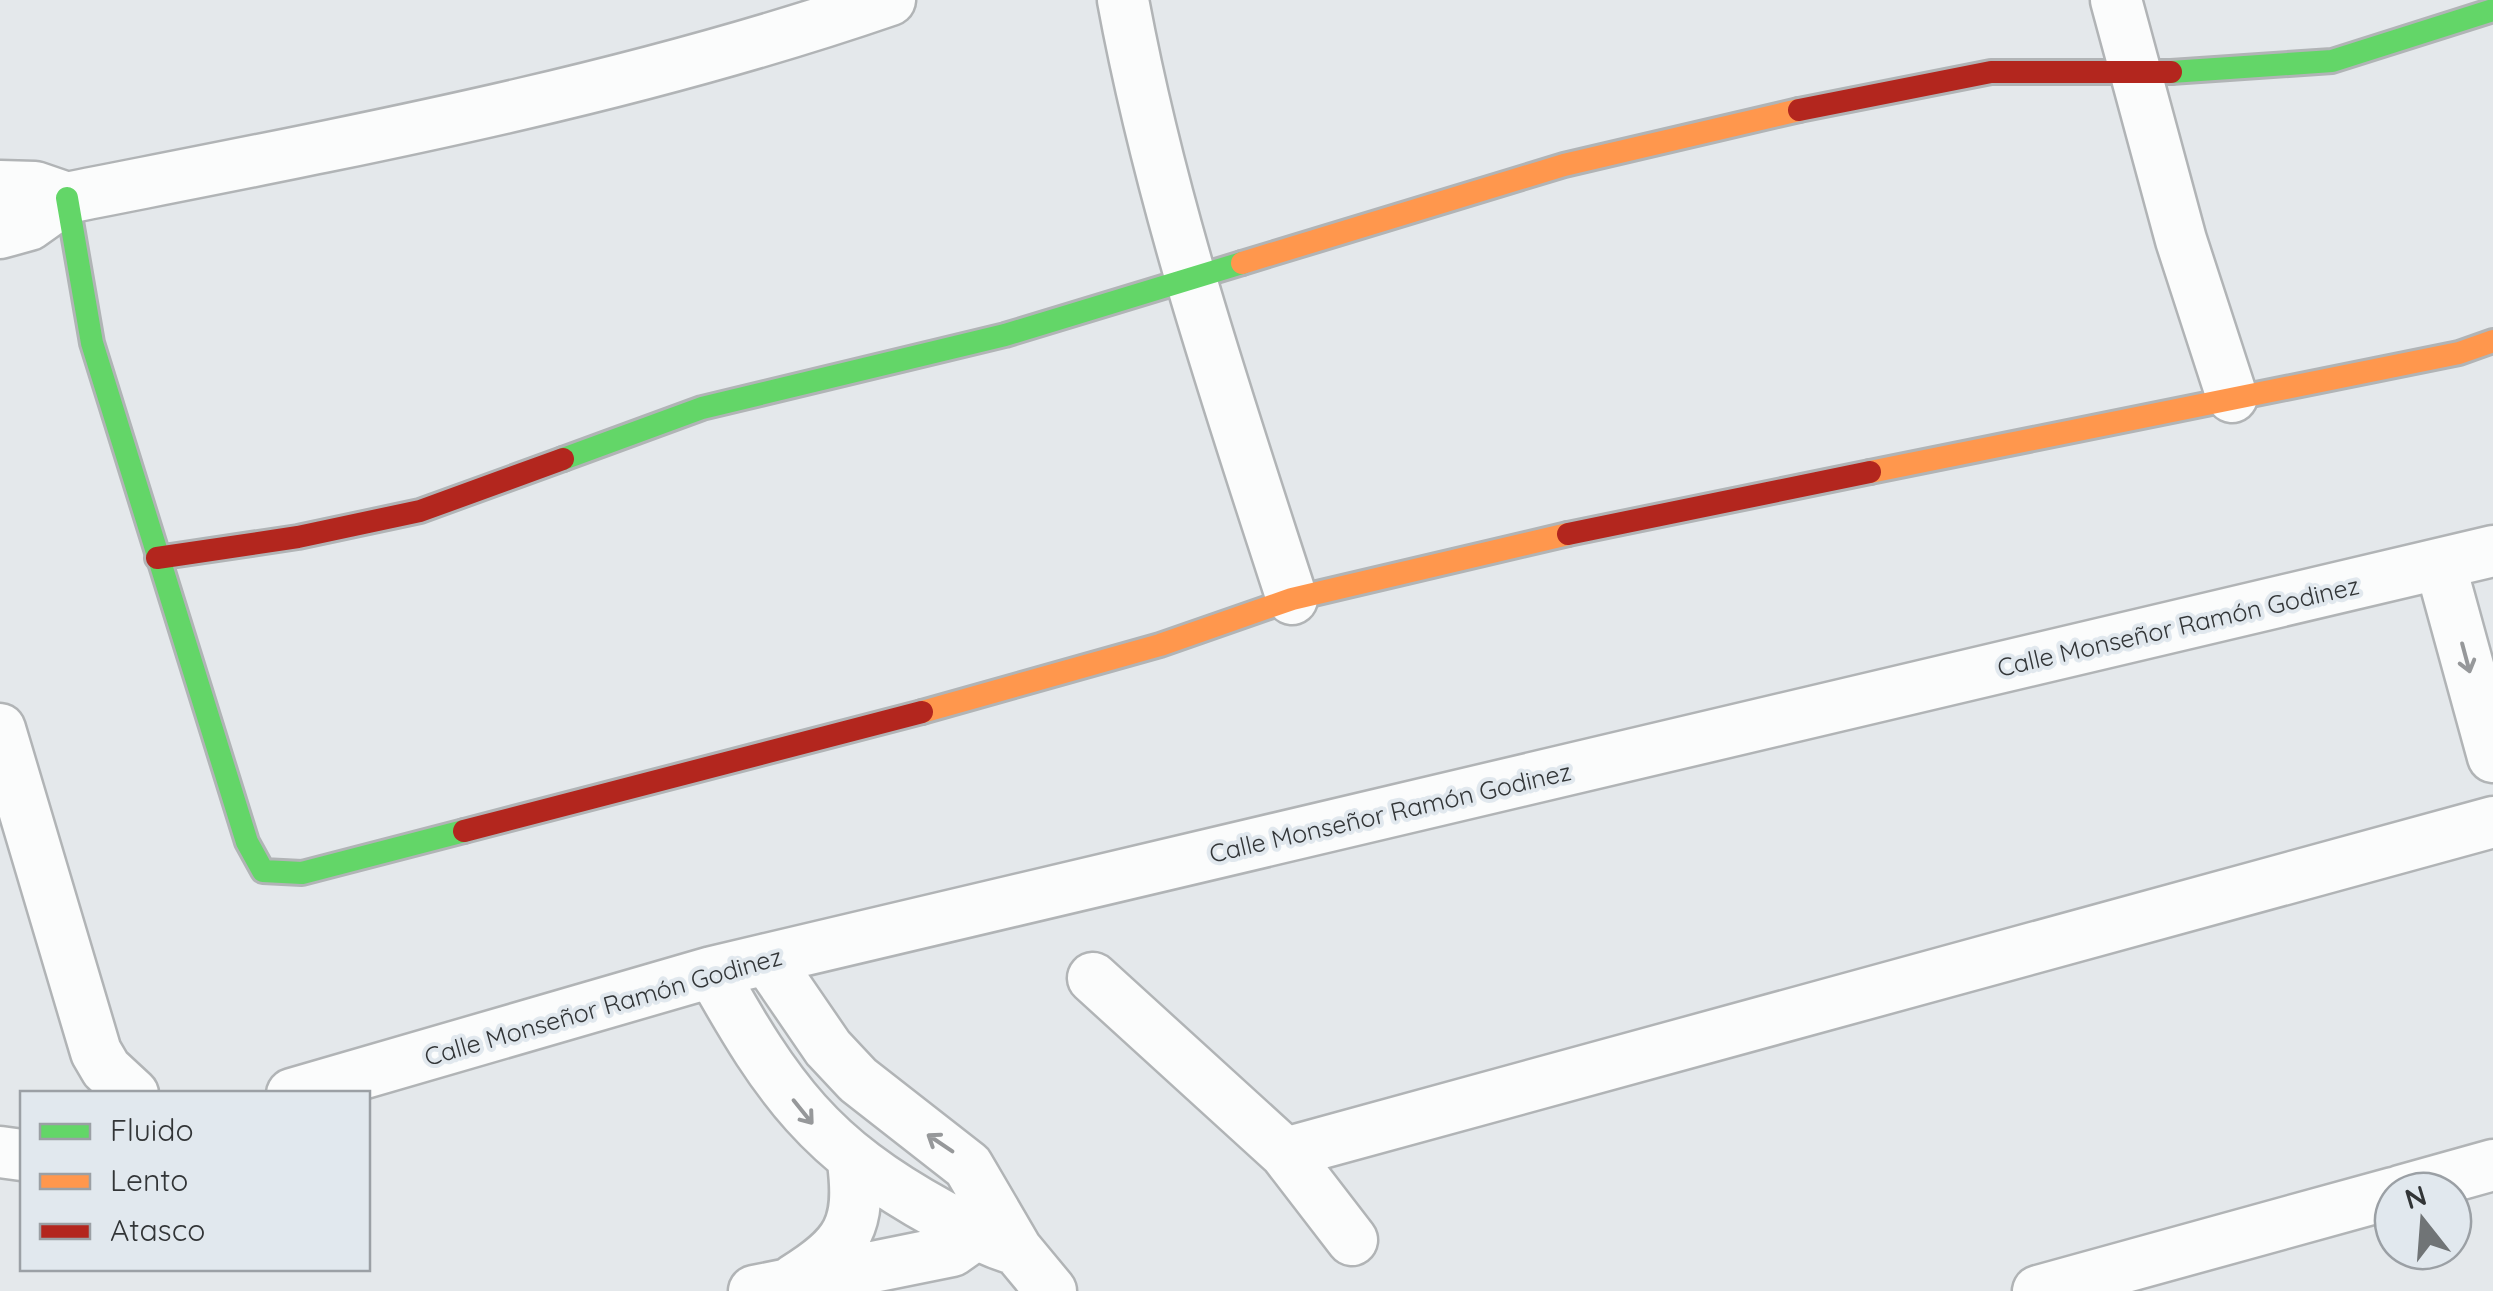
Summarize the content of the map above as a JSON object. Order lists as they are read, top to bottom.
{
  "streets": {
    "street": ["Calle Monseñor Ramón Godinez"]
  },
  "legend": ["Fluido", "Lento", "Atasco"],
  "north": "top"
}
